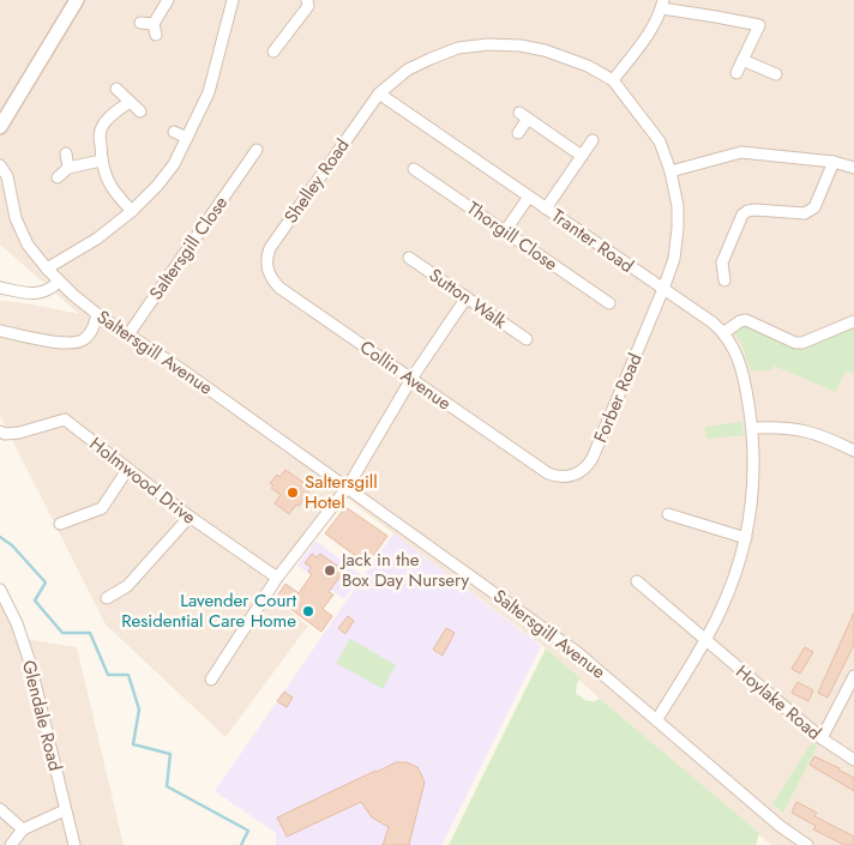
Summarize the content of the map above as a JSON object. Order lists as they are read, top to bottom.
{
  "streets": {
    "street": [
      "Shelley Road",
      "Thorgill Close",
      "Tranter Road",
      "Saltersgill Close",
      "Sutton Walk",
      "Saltersgill Avenue",
      "Collin Avenue",
      "Forber Road",
      "Holmwood Drive",
      "Hoylake Road",
      "Glendale Road"
    ]
  },
  "crossings": [
    ["Shelley Road", "Tranter Road"],
    ["Shelley Road", "Collin Avenue"],
    ["Shelley Road", "Forber Road"],
    ["Tranter Road", "Saltersgill Avenue"],
    ["Tranter Road", "Forber Road"],
    ["Tranter Road", "Hoylake Road"],
    ["Saltersgill Close", "Saltersgill Avenue"],
    ["Collin Avenue", "Forber Road"]
  ],
  "places": ["Saltersgill Hotel", "Jack in the Box Day Nursery", "Lavender Court Residential Care Home"]
}
